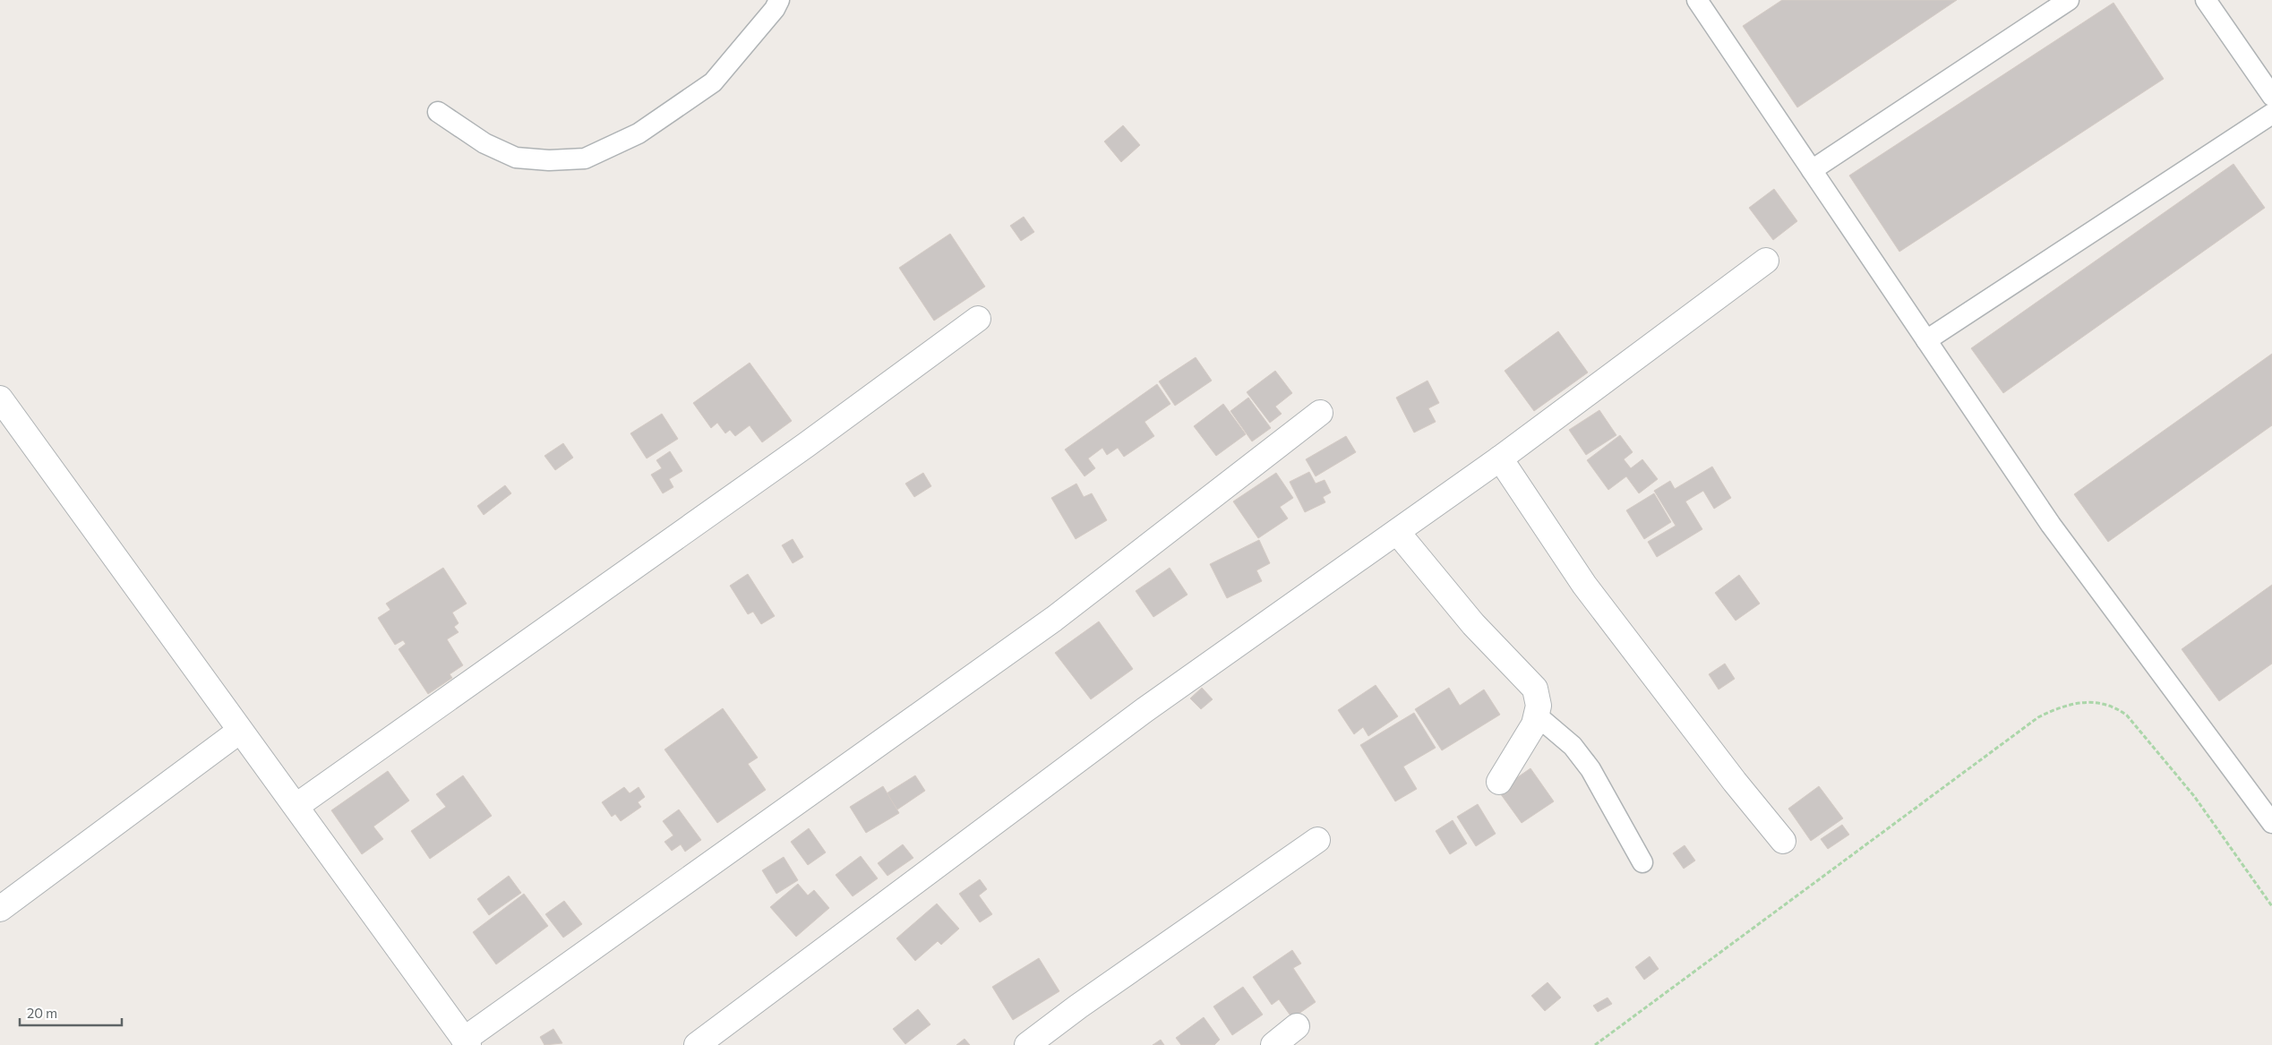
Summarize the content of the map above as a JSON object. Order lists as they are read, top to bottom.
{
  "scale_bar": "20 m"
}
